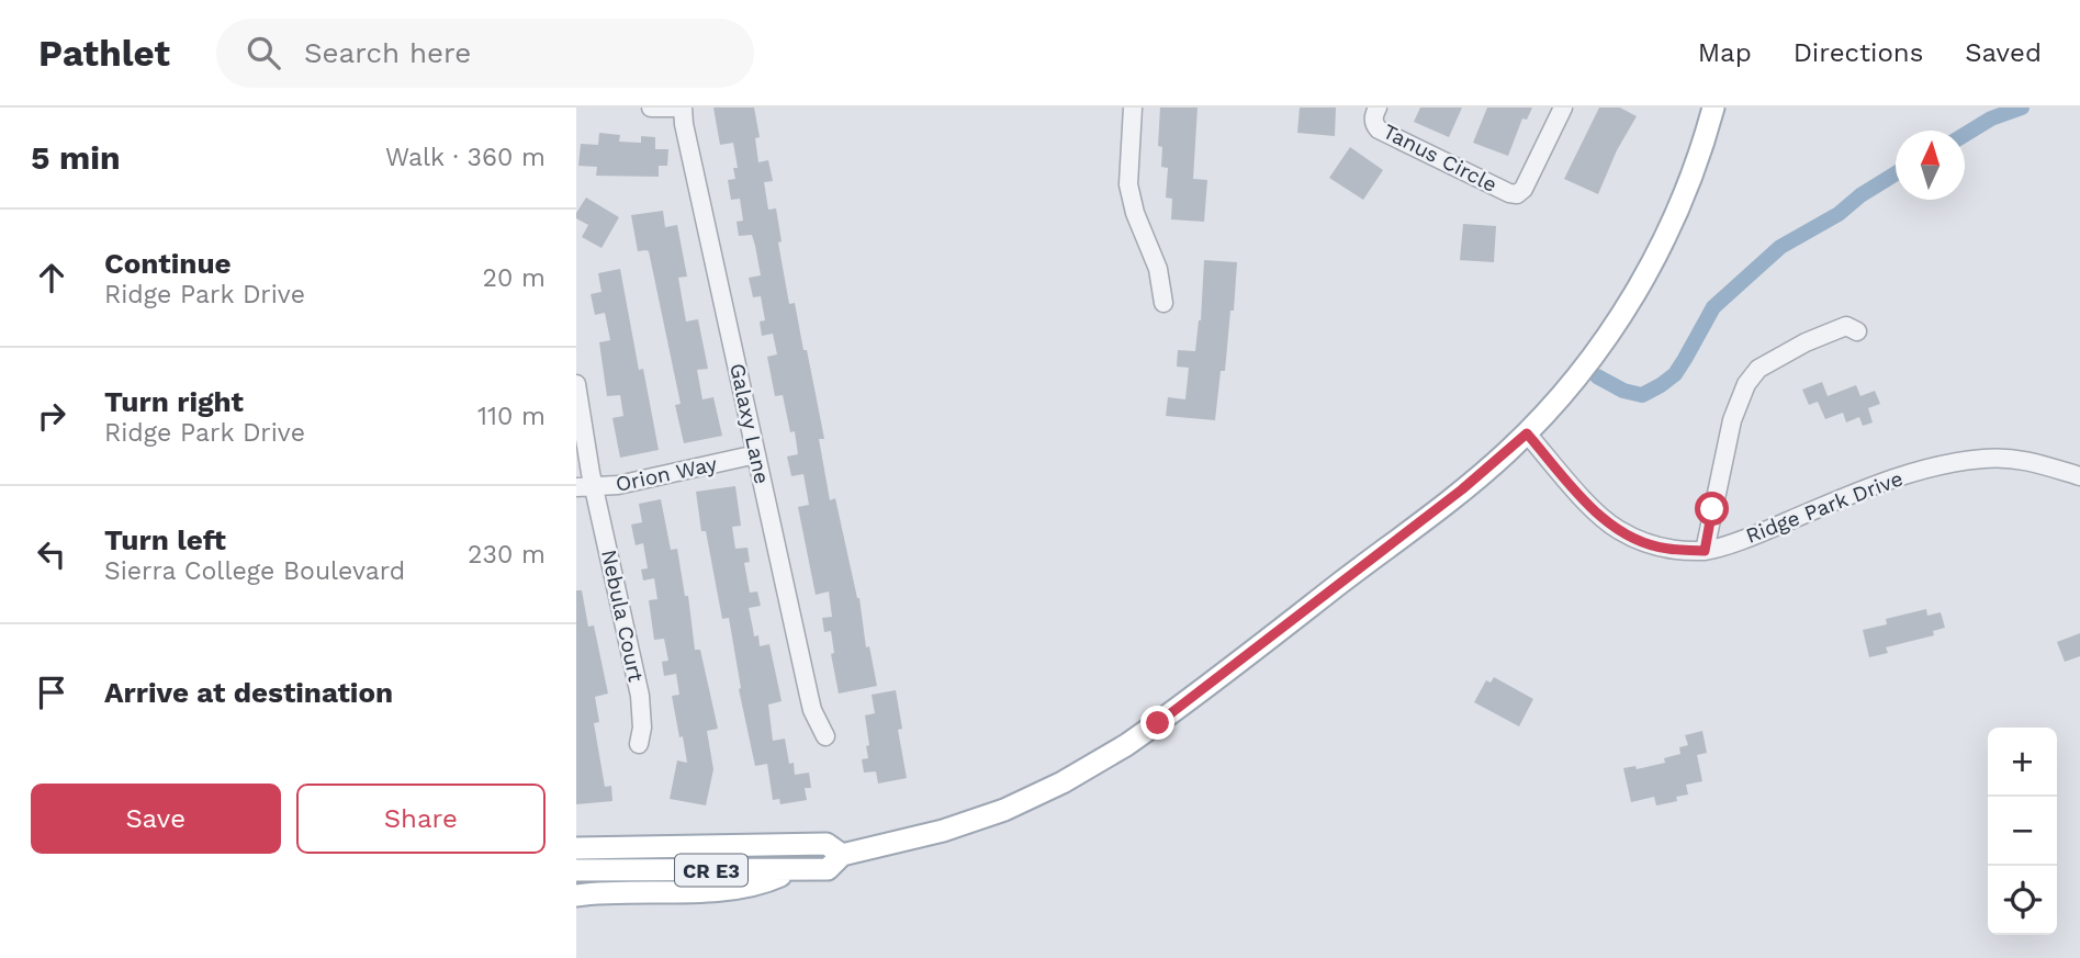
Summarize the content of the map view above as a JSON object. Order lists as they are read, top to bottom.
{
  "streets": {
    "main road": ["CR E3"],
    "street": [
      "Tanus Circle",
      "Galaxy Lane",
      "Orion Way",
      "Ridge Park Drive",
      "Nebula Court"
    ]
  },
  "crossings": [
    ["Galaxy Lane", "Orion Way"],
    ["Orion Way", "Nebula Court"],
    ["Ridge Park Drive", "CR E3"]
  ],
  "north": "top",
  "page": {
    "header": "Pathlet",
    "search": "Search here",
    "nav": ["Map", "Directions", "Saved"],
    "heading": ["5 min", "Walk · 360 m"],
    "list": [
      ["Continue", "Ridge Park Drive", "20 m"],
      ["Turn right", "Ridge Park Drive", "110 m"],
      ["Turn left", "Sierra College Boulevard", "230 m"],
      "Arrive at destination"
    ],
    "map_buttons": ["+", "−"],
    "buttons": ["Save", "Share"]
  }
}
